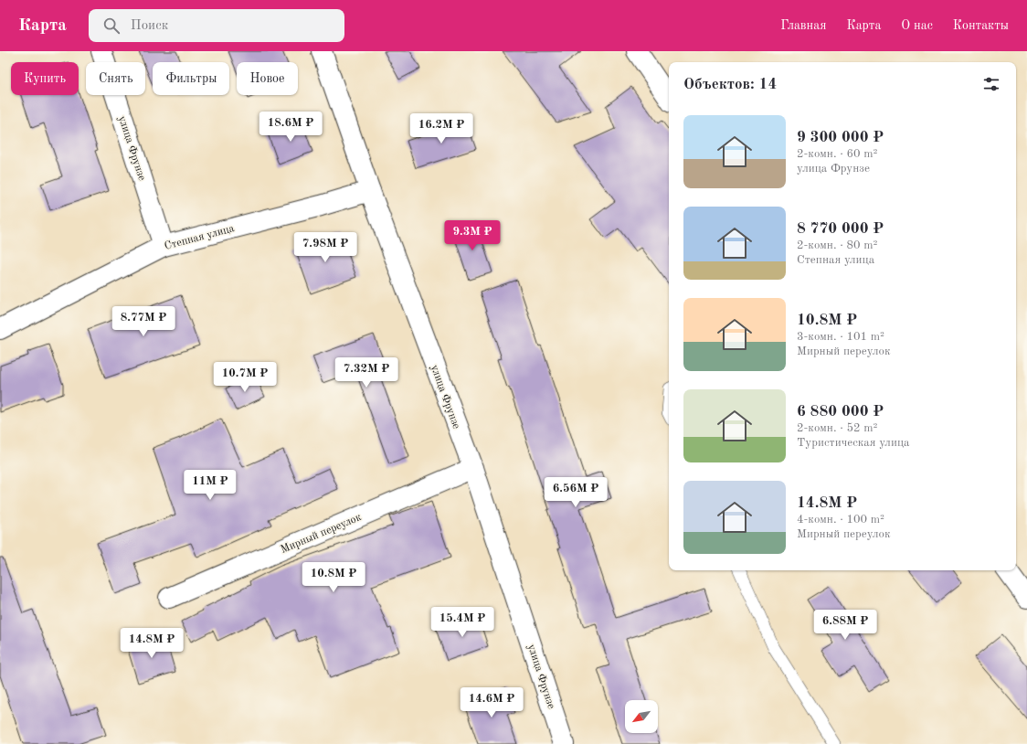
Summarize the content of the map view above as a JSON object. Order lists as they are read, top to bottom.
{
  "streets": {
    "street": ["улица Фрунзе", "Степная улица", "Мирный переулок"]
  },
  "crossings": [
    ["улица Фрунзе", "Степная улица"],
    ["улица Фрунзе", "Мирный переулок"]
  ],
  "north": "bottom left",
  "page": {
    "header": "Карта",
    "search": "Поиск",
    "nav": [
      "Главная",
      "Карта",
      "О нас",
      "Контакты"
    ],
    "chip": [
      "Купить",
      "Снять",
      "Фильтры",
      "Новое"
    ],
    "heading": "Объектов: 14",
    "list": [
      {
        "name": "9 300 000 ₽",
        "note": "2-комн. · 60 m² · улица Фрунзе"
      },
      {
        "name": "8 770 000 ₽",
        "note": "2-комн. · 80 m² · Степная улица"
      },
      {
        "name": "10.8M ₽",
        "note": "3-комн. · 101 m² · Мирный переулок"
      },
      {
        "name": "6 880 000 ₽",
        "note": "2-комн. · 52 m² · Туристическая улица"
      },
      {
        "name": "14.8M ₽",
        "note": "4-комн. · 100 m² · Мирный переулок"
      }
    ],
    "price": [
      "18.6M ₽",
      "16.2M ₽",
      "9.3M ₽",
      "7.98M ₽",
      "8.77M ₽",
      "7.32M ₽",
      "10.7M ₽",
      "11M ₽",
      "6.56M ₽",
      "10.8M ₽",
      "15.4M ₽",
      "6.88M ₽",
      "14.8M ₽",
      "14.6M ₽"
    ]
  }
}
